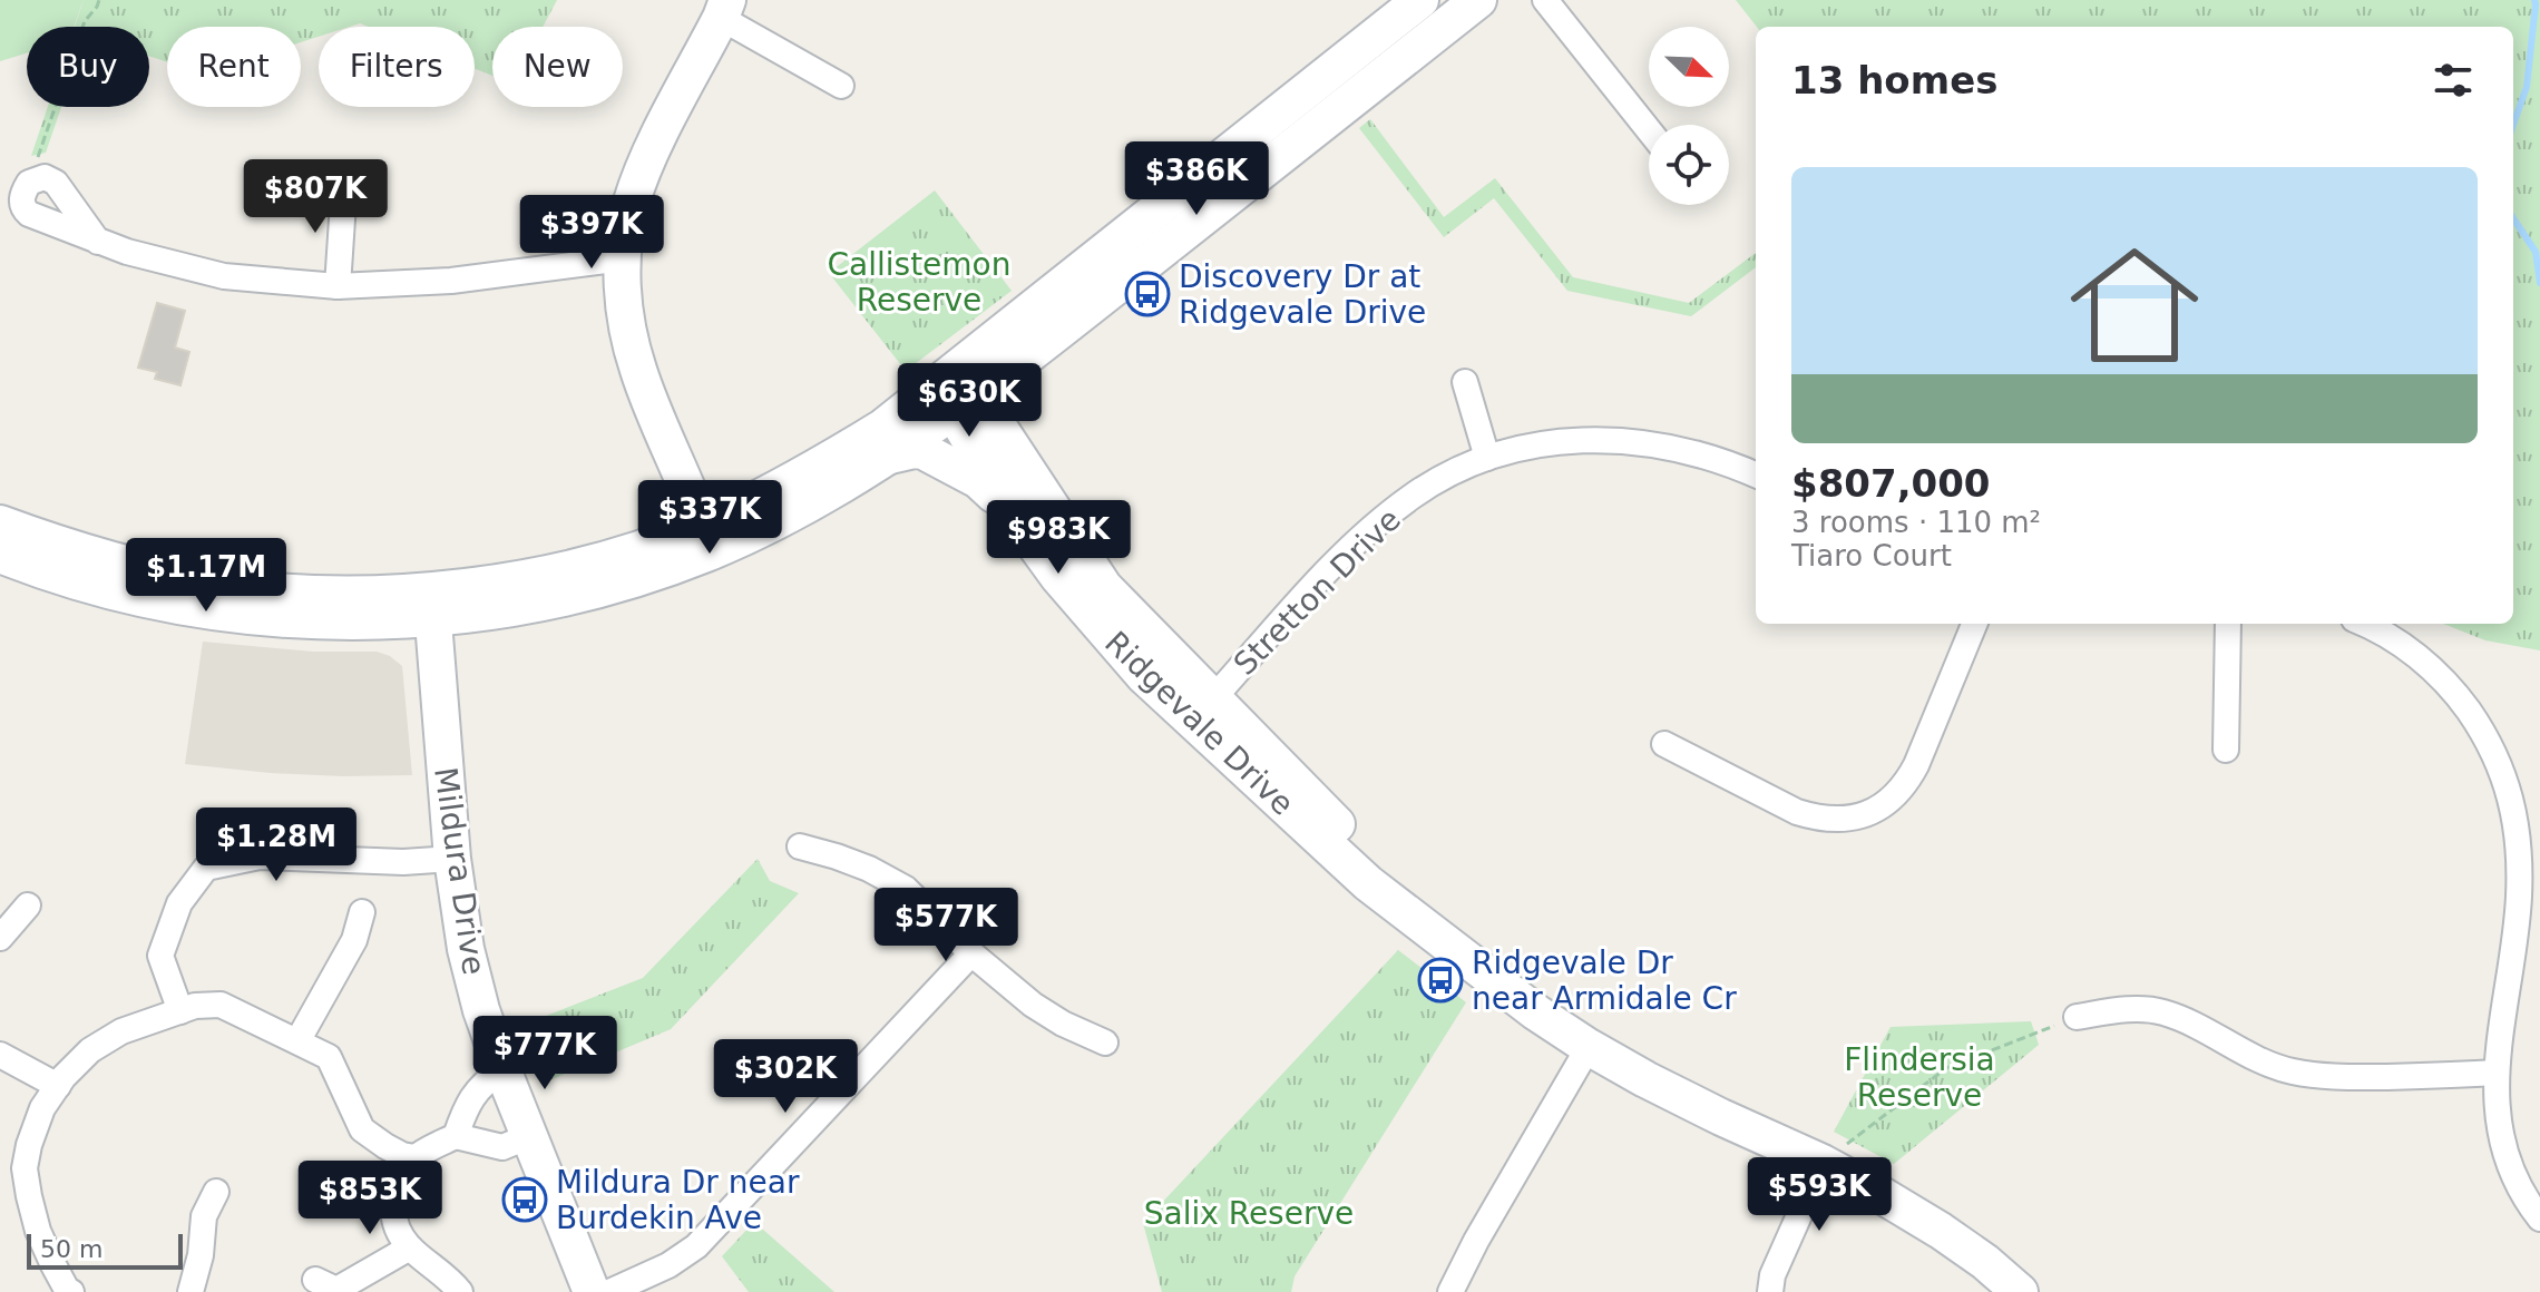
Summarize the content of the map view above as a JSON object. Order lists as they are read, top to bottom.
{
  "streets": {
    "main road": ["Ridgevale Drive", "Mildura Drive"],
    "street": ["Stretton Drive"]
  },
  "crossings": [
    ["Stretton Drive", "Ridgevale Drive"]
  ],
  "parks": ["Callistemon Reserve", "Flindersia Reserve", "Salix Reserve"],
  "places": {
    "bus stop": ["Discovery Dr at Ridgevale Drive", "Ridgevale Dr near Armidale Cr", "Mildura Dr near Burdekin Ave"]
  },
  "scale_bar": "50 m",
  "north": "bottom right",
  "page": {
    "chip": [
      "Buy",
      "Rent",
      "Filters",
      "New"
    ],
    "heading": "13 homes",
    "list": [
      {
        "name": "$807,000",
        "note": "3 rooms · 110 m² · Tiaro Court"
      }
    ],
    "price": [
      "$386K",
      "$807K",
      "$397K",
      "$630K",
      "$337K",
      "$983K",
      "$1.17M",
      "$1.28M",
      "$577K",
      "$777K",
      "$302K",
      "$593K",
      "$853K"
    ],
    "scale": "50 m"
  }
}
